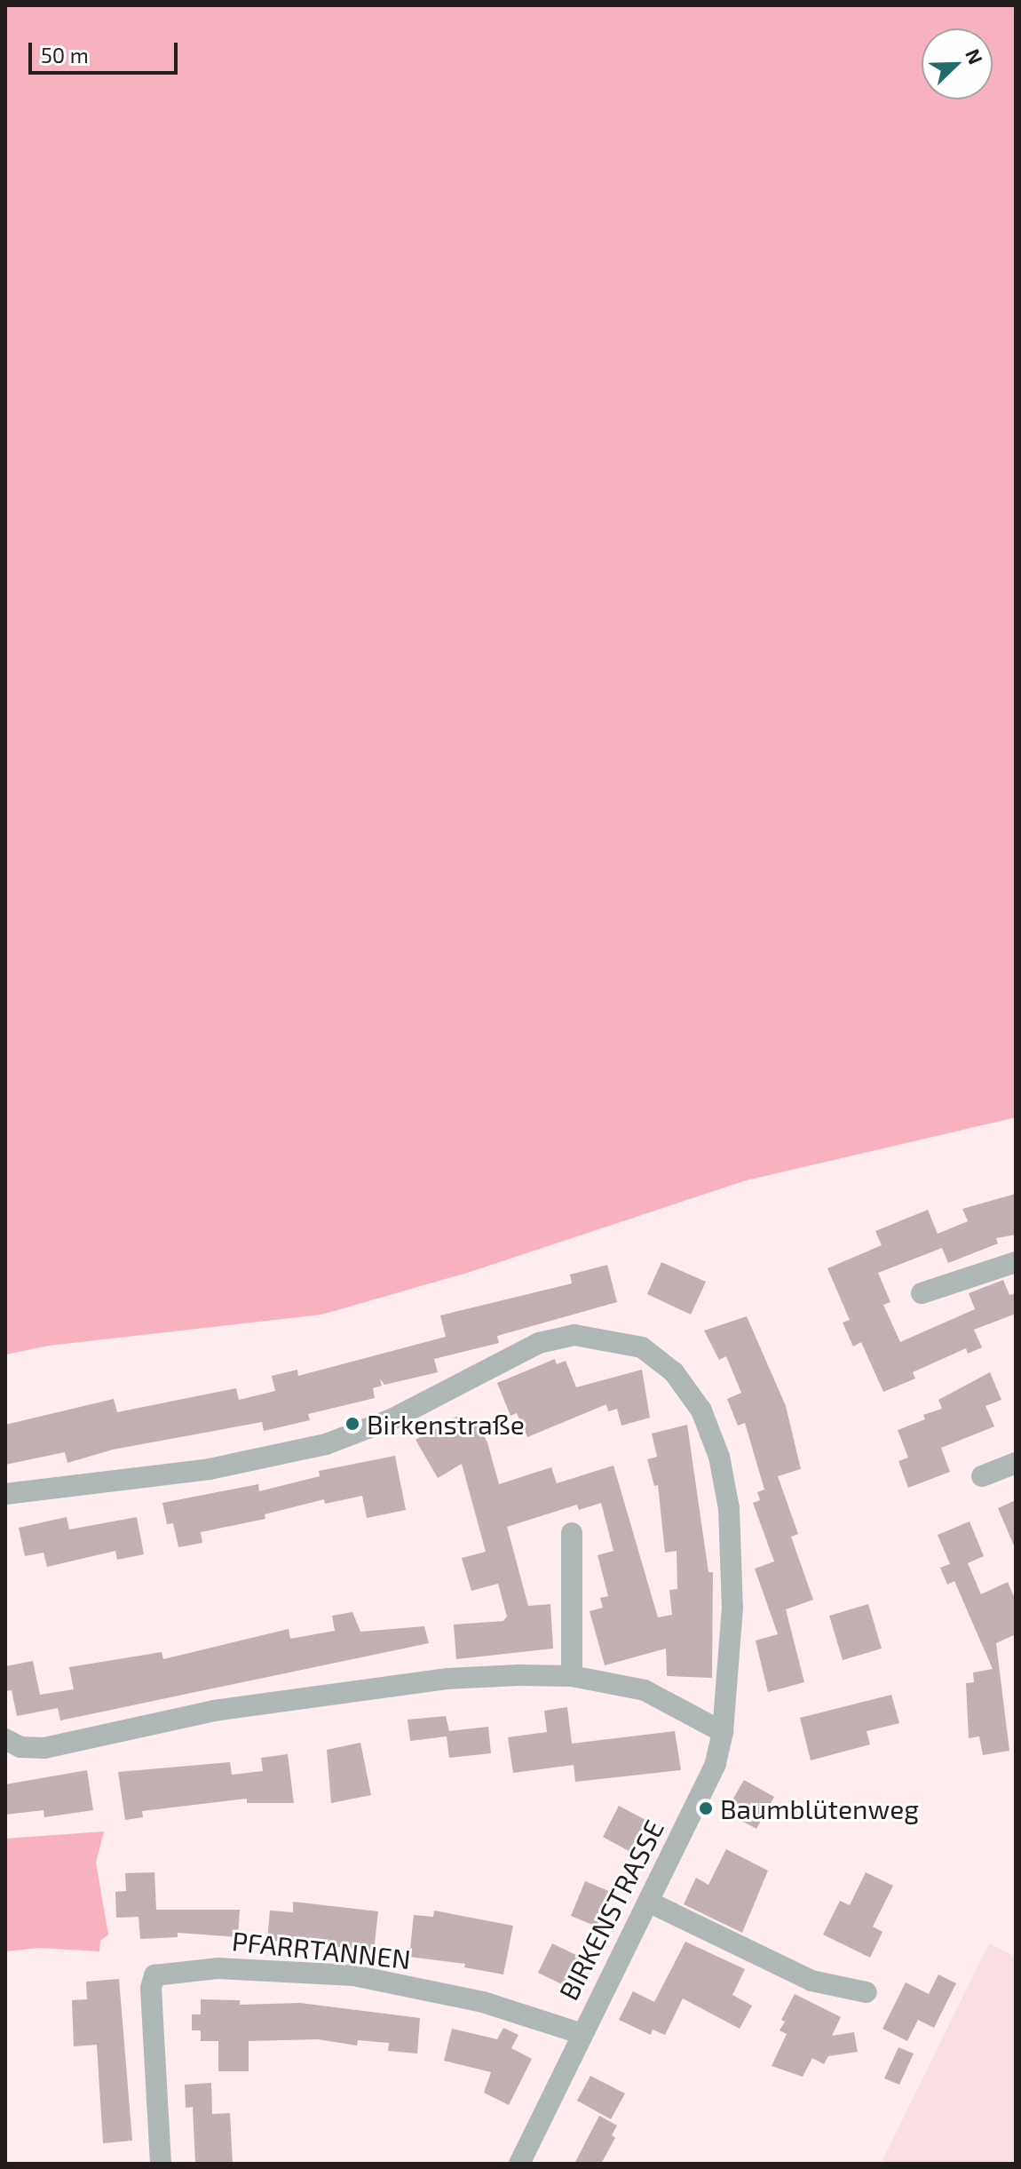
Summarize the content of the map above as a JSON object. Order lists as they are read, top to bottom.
{
  "streets": {
    "street": ["BIRKENSTRASSE", "PFARRTANNEN"]
  },
  "crossings": [
    ["BIRKENSTRASSE", "PFARRTANNEN"]
  ],
  "places": ["Birkenstraße", "Baumblütenweg"],
  "scale_bar": "50 m",
  "north": "top right"
}
